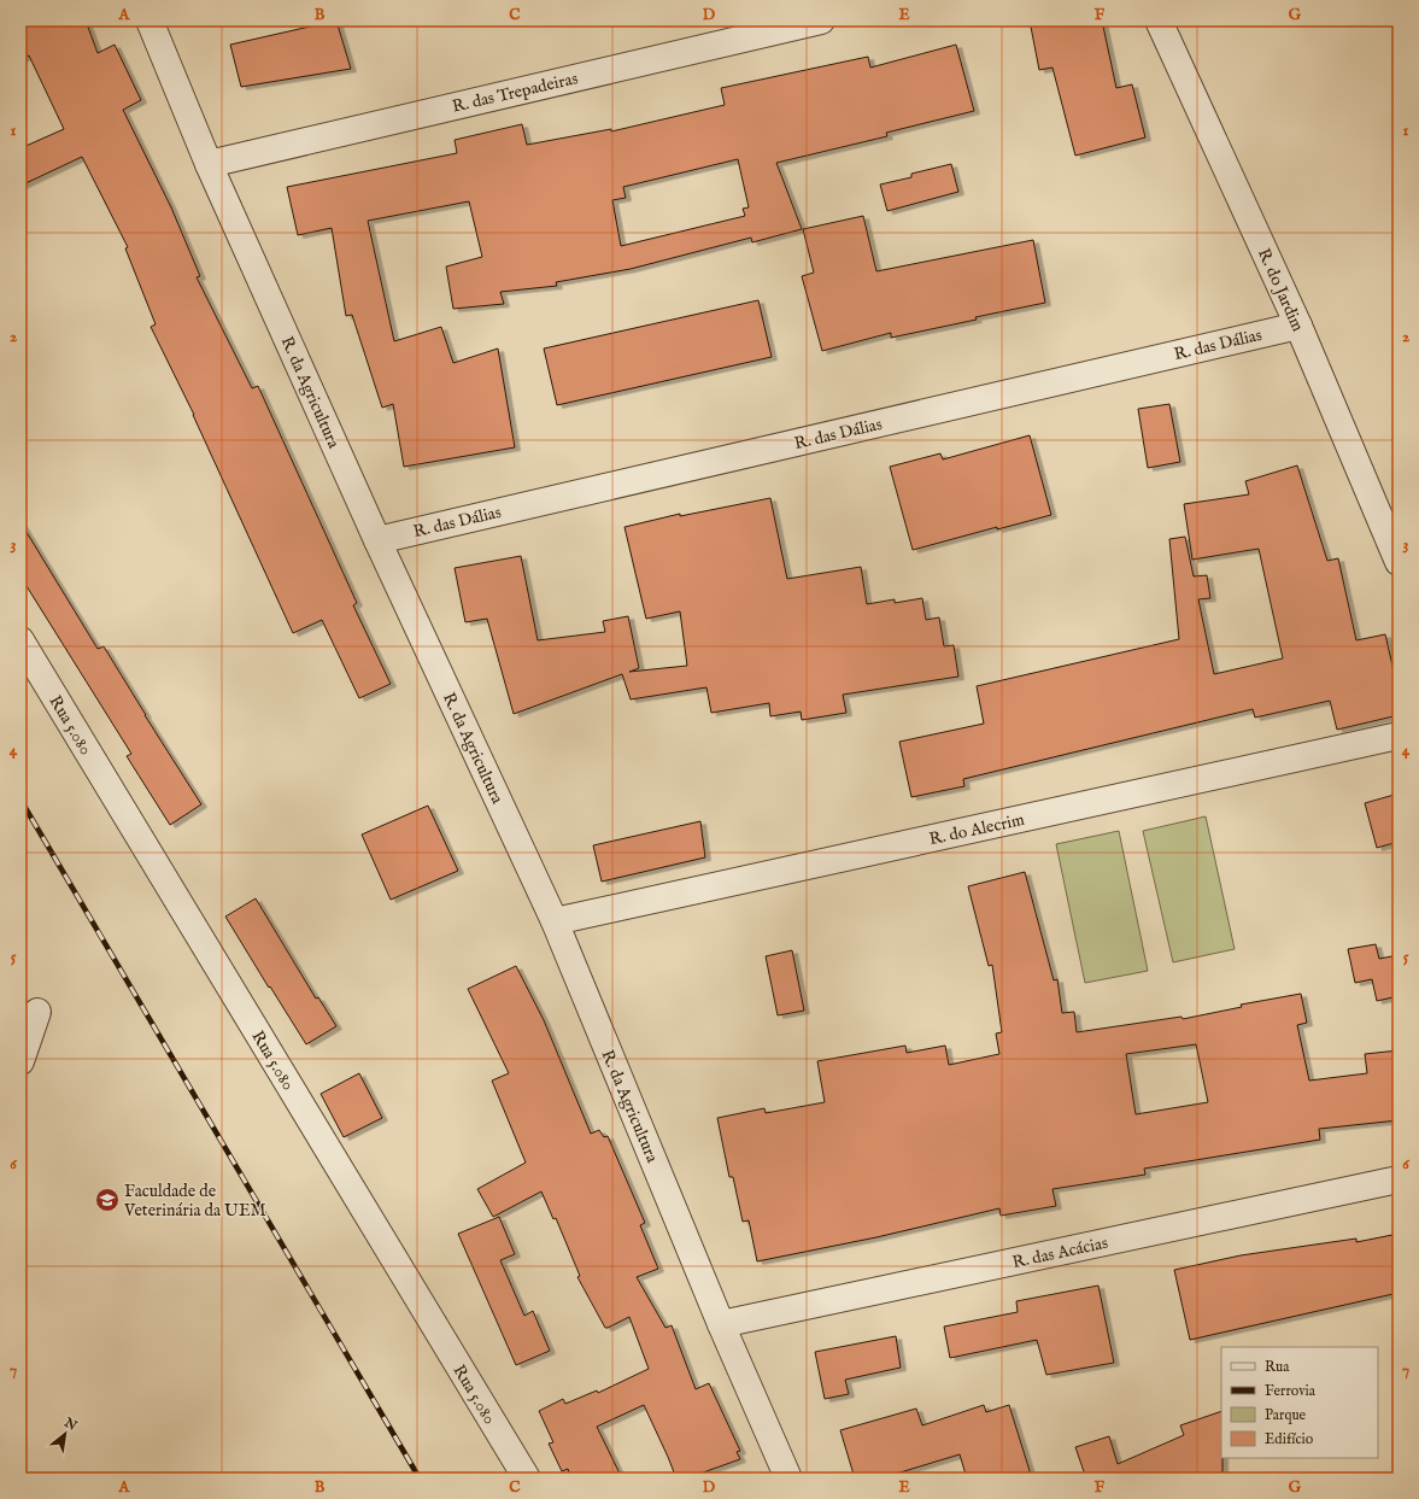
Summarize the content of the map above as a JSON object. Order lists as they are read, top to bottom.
{
  "streets": {
    "street": [
      "R. das Trepadeiras",
      "R. do Jardim",
      "R. das Dálias",
      "R. da Agricultura",
      "Rua 5.080",
      "R. do Alecrim",
      "R. das Acácias"
    ]
  },
  "crossings": [
    ["R. das Trepadeiras", "R. da Agricultura"],
    ["R. do Jardim", "R. das Dálias"],
    ["R. das Dálias", "R. da Agricultura"],
    ["R. da Agricultura", "R. do Alecrim"],
    ["R. da Agricultura", "R. das Acácias"]
  ],
  "places": {
    "school or university": ["Faculdade de Veterinária da UEM"]
  },
  "legend": [
    "Rua",
    "Ferrovia",
    "Parque",
    "Edifício"
  ],
  "north": "top right",
  "grid": {
    "columns": [
      "A",
      "B",
      "C",
      "D",
      "E",
      "F",
      "G"
    ],
    "rows": [
      "1",
      "2",
      "3",
      "4",
      "5",
      "6",
      "7"
    ]
  }
}
